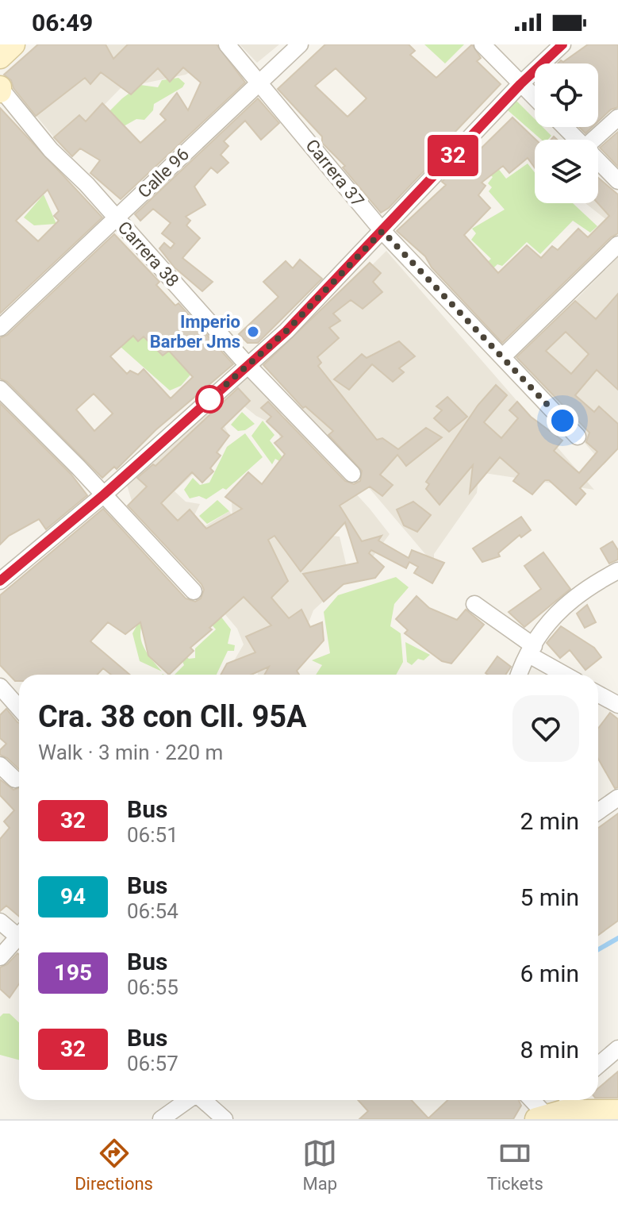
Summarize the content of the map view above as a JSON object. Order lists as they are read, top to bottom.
{
  "streets": {
    "street": ["Calle 96", "Carrera 37", "Carrera 38"]
  },
  "crossings": [
    ["Calle 96", "Carrera 37"],
    ["Calle 96", "Carrera 38"]
  ],
  "places": ["Imperio Barber Jms"],
  "lines": ["bus line 32"],
  "page": {
    "status": "06:49",
    "on_map": "32",
    "heading": ["Cra. 38 con Cll. 95A", "Walk · 3 min · 220 m"],
    "list": [
      {
        "mark": "32",
        "name": "Bus",
        "note": "06:51",
        "value": "2 min"
      },
      {
        "mark": "94",
        "name": "Bus",
        "note": "06:54",
        "value": "5 min"
      },
      {
        "mark": "195",
        "name": "Bus",
        "note": "06:55",
        "value": "6 min"
      },
      {
        "mark": "32",
        "name": "Bus",
        "note": "06:57",
        "value": "8 min"
      }
    ],
    "tabs": ["Directions", "Map", "Tickets"]
  }
}
